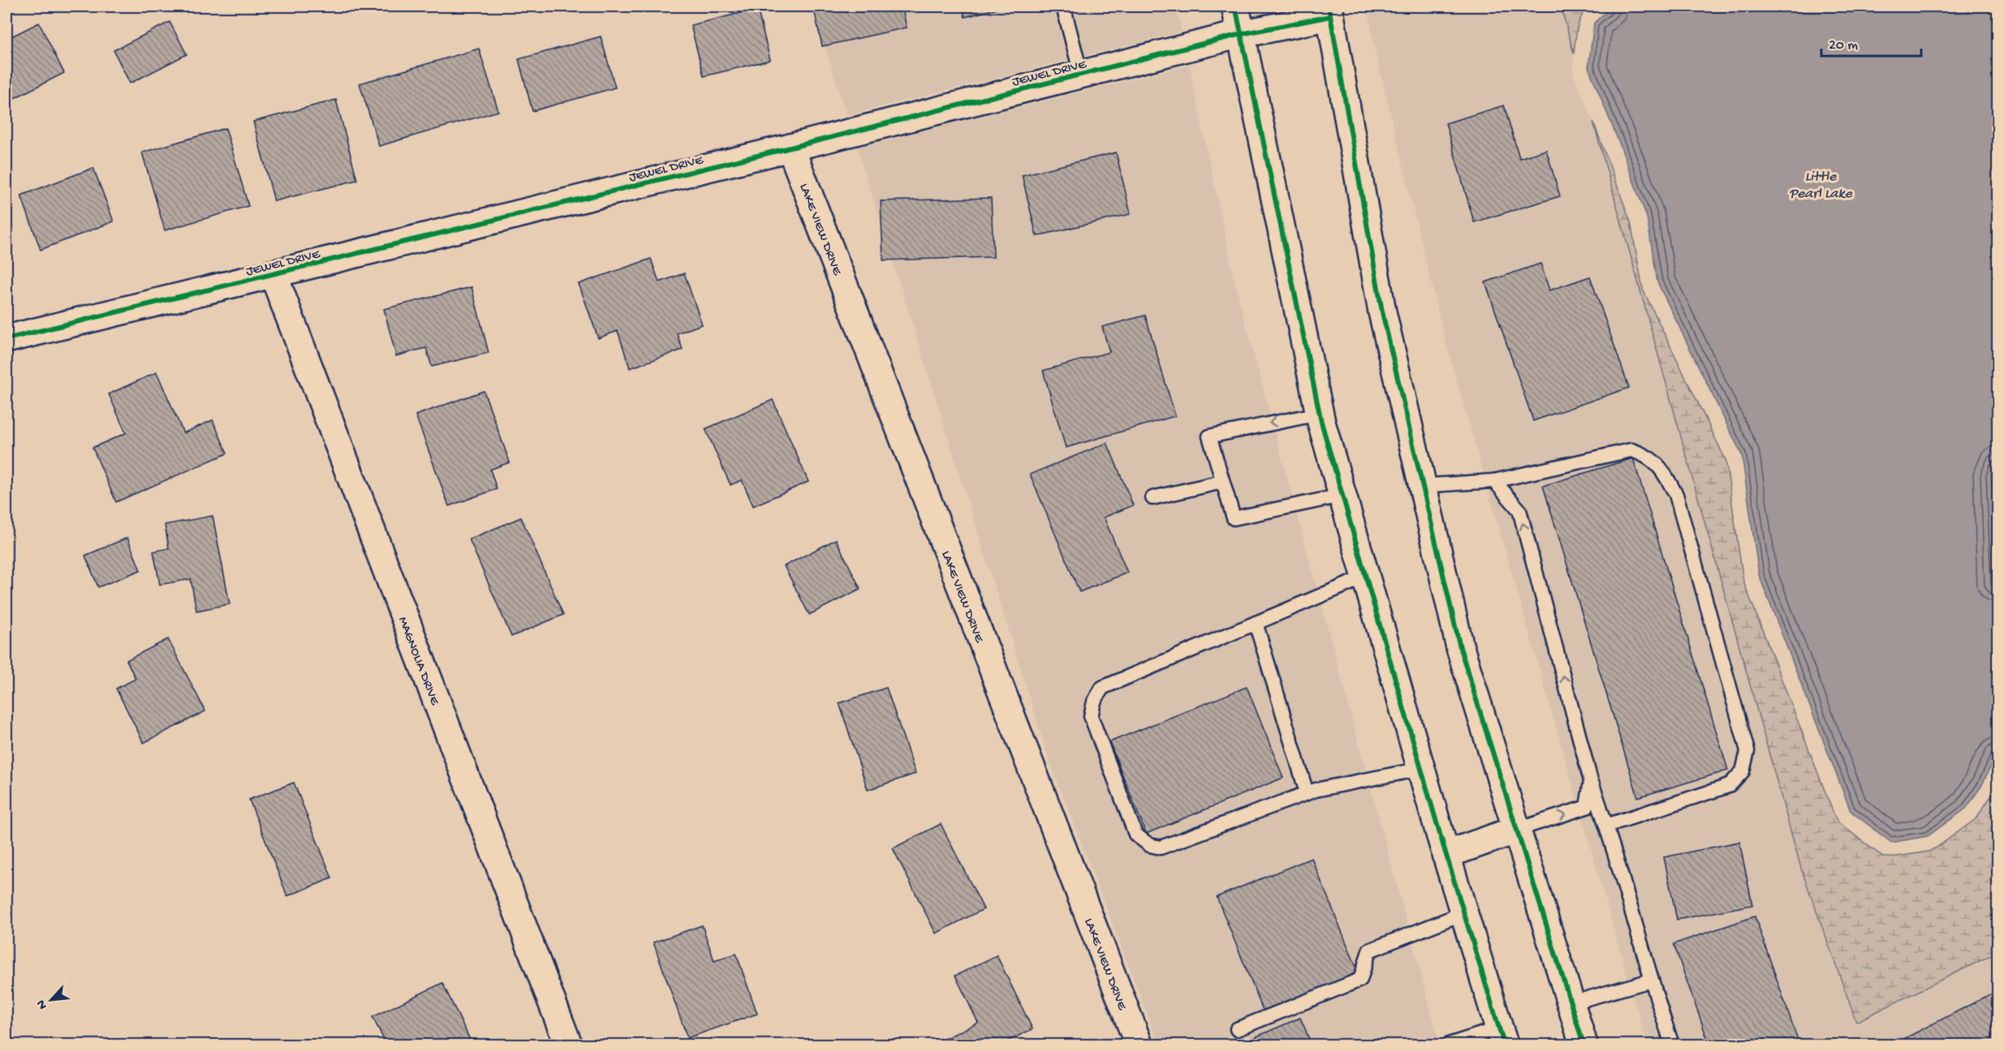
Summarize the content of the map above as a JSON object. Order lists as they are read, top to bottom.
{
  "streets": {
    "street": ["JEWEL DRIVE", "LAKE VIEW DRIVE", "MAGNOLIA DRIVE"]
  },
  "crossings": [
    ["JEWEL DRIVE", "LAKE VIEW DRIVE"],
    ["JEWEL DRIVE", "MAGNOLIA DRIVE"]
  ],
  "water": ["Little Pearl Lake"],
  "scale_bar": "20 m",
  "north": "bottom left"
}
